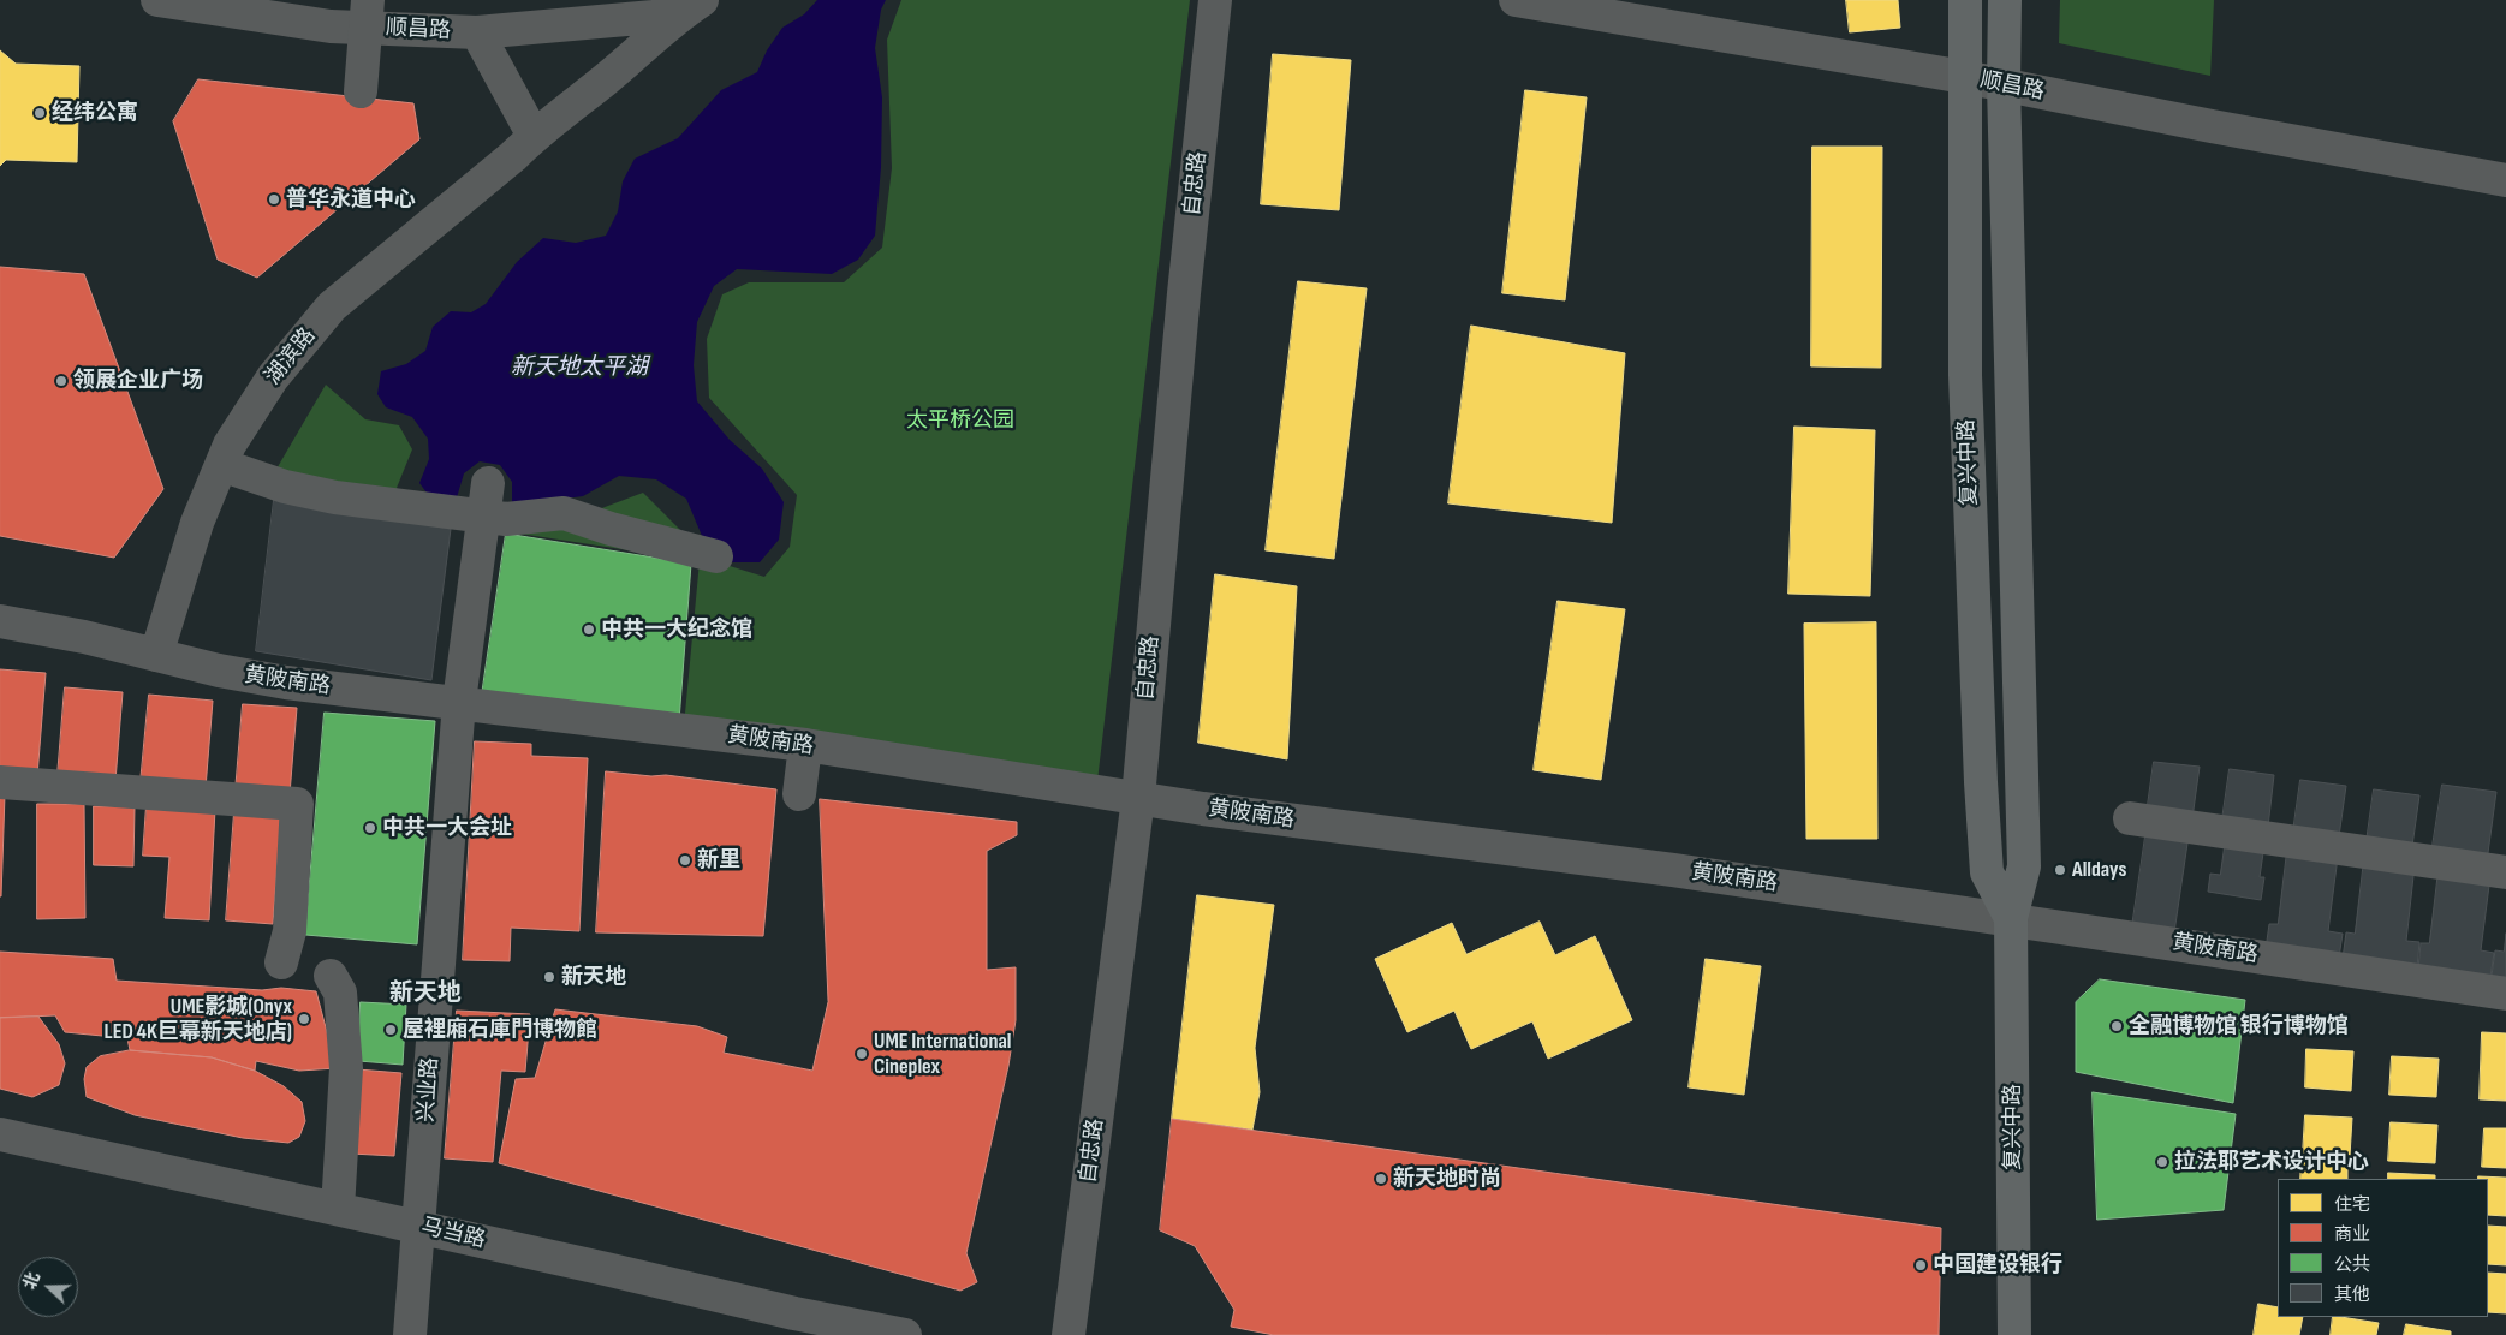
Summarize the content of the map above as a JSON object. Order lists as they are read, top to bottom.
{
  "streets": {
    "main road": ["复兴中路"],
    "street": [
      "顺昌路",
      "自忠路",
      "湖滨路",
      "黄陂南路",
      "兴业路",
      "马当路"
    ]
  },
  "crossings": [
    ["顺昌路", "湖滨路"],
    ["顺昌路", "复兴中路"],
    ["自忠路", "黄陂南路"],
    ["湖滨路", "黄陂南路"],
    ["复兴中路", "黄陂南路"],
    ["黄陂南路", "兴业路"],
    ["兴业路", "马当路"]
  ],
  "districts": ["新天地"],
  "water": ["新天地太平湖"],
  "parks": ["太平桥公园"],
  "places": [
    "经纬公寓",
    "普华永道中心",
    "领展企业广场",
    "中共一大纪念馆",
    "中共一大会址",
    "新里",
    "Alldays",
    "新天地",
    "UME影城(Onyx LED 4K巨幕新天地店)",
    "全融博物馆 银行博物馆",
    "屋裡廂石庫門博物館",
    "UME International Cineplex",
    "拉法耶艺术设计中心",
    "新天地时尚",
    "中国建设银行"
  ],
  "legend": [
    "住宅",
    "商业",
    "公共",
    "其他"
  ],
  "north": "left"
}
